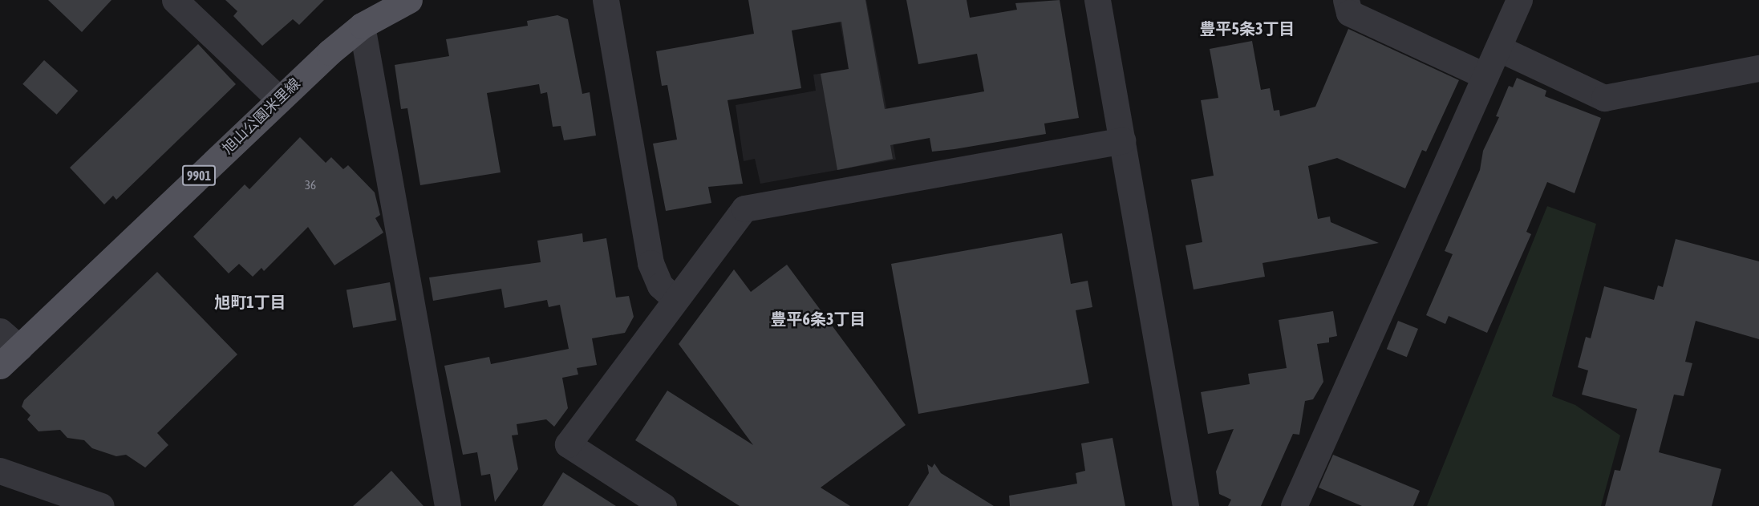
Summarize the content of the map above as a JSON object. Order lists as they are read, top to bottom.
{
  "streets": {
    "main road": ["旭山公園米里線", "9901"]
  },
  "districts": ["豊平5条3丁目", "旭町1丁目", "豊平6条3丁目"],
  "house_numbers": ["36"]
}
